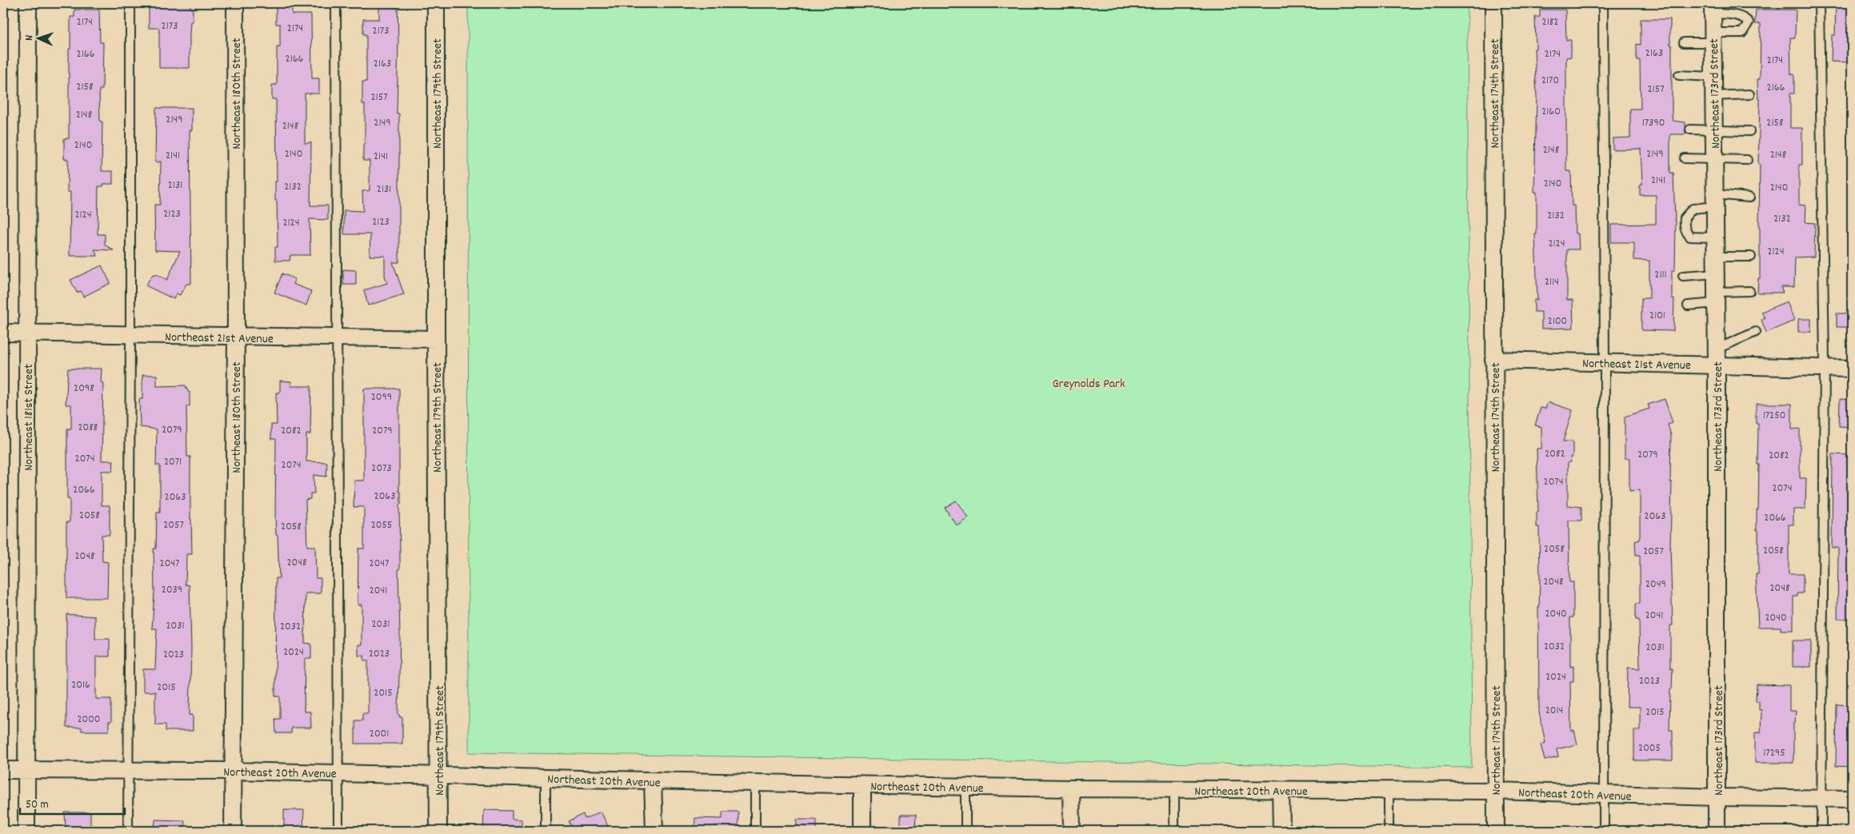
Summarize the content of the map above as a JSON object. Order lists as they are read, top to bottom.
{
  "streets": {
    "street": [
      "Northeast 180th Street",
      "Northeast 179th Street",
      "Northeast 174th Street",
      "Northeast 173rd Street",
      "Northeast 21st Avenue",
      "Northeast 181st Street",
      "Northeast 20th Avenue"
    ]
  },
  "crossings": [
    ["Northeast 180th Street", "Northeast 21st Avenue"],
    ["Northeast 180th Street", "Northeast 20th Avenue"],
    ["Northeast 179th Street", "Northeast 21st Avenue"],
    ["Northeast 179th Street", "Northeast 20th Avenue"],
    ["Northeast 174th Street", "Northeast 21st Avenue"],
    ["Northeast 174th Street", "Northeast 20th Avenue"],
    ["Northeast 173rd Street", "Northeast 21st Avenue"],
    ["Northeast 173rd Street", "Northeast 20th Avenue"],
    ["Northeast 21st Avenue", "Northeast 181st Street"],
    ["Northeast 181st Street", "Northeast 20th Avenue"]
  ],
  "parks": ["Greynolds Park"],
  "house_numbers": [
    "2174",
    "2182",
    "2173",
    "2174",
    "2173",
    "2163",
    "2166",
    "2174",
    "2166",
    "2174",
    "2163",
    "2170",
    "2158",
    "2166",
    "2157",
    "2157",
    "2160",
    "2148",
    "2149",
    "2149",
    "17390",
    "2158",
    "2148",
    "2140",
    "2148",
    "2140",
    "2149",
    "2148",
    "2141",
    "2141",
    "2141",
    "2140",
    "2131",
    "2132",
    "2140",
    "2131",
    "2123",
    "2124",
    "2132",
    "2132",
    "2123",
    "2124",
    "2124",
    "2124",
    "2111",
    "2114",
    "2101",
    "2100",
    "2098",
    "2099",
    "17250",
    "2088",
    "2079",
    "2082",
    "2079",
    "2082",
    "2079",
    "2082",
    "2074",
    "2071",
    "2074",
    "2073",
    "2074",
    "2074",
    "2066",
    "2063",
    "2063",
    "2058",
    "2063",
    "2066",
    "2057",
    "2055",
    "2058",
    "2058",
    "2058",
    "2057",
    "2048",
    "2048",
    "2047",
    "2047",
    "2048",
    "2049",
    "2048",
    "2039",
    "2041",
    "2040",
    "2041",
    "2040",
    "2031",
    "2031",
    "2032",
    "2032",
    "2031",
    "2024",
    "2023",
    "2023",
    "2024",
    "2023",
    "2016",
    "2015",
    "2015",
    "2014",
    "2015",
    "2000",
    "2001",
    "2005",
    "17295"
  ],
  "scale_bar": "50 m",
  "north": "left"
}
